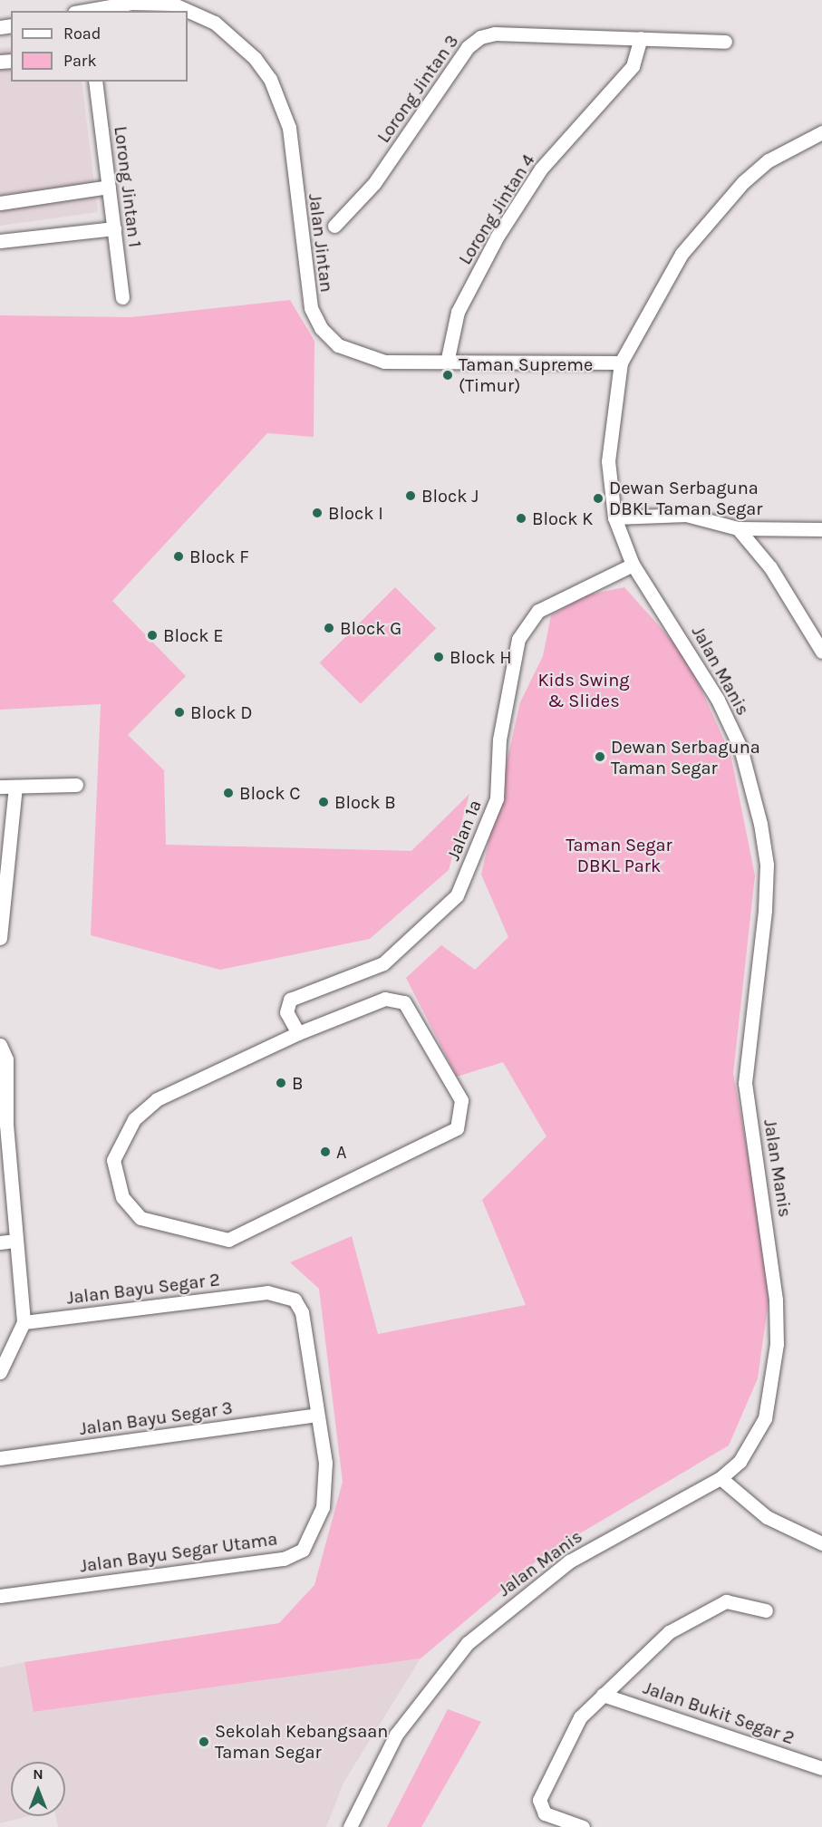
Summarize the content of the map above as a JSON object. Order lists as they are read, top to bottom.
{
  "streets": {
    "street": [
      "Lorong Jintan 3",
      "Lorong Jintan 1",
      "Lorong Jintan 4",
      "Jalan Jintan",
      "Jalan Manis",
      "Jalan 1a",
      "Jalan Bayu Segar 2",
      "Jalan Bayu Segar 3",
      "Jalan Bayu Segar Utama",
      "Jalan Bukit Segar 2"
    ]
  },
  "crossings": [
    ["Lorong Jintan 3", "Lorong Jintan 4"],
    ["Lorong Jintan 4", "Jalan Jintan"],
    ["Jalan Jintan", "Jalan Manis"],
    ["Jalan Manis", "Jalan 1a"],
    ["Jalan Bayu Segar 2", "Jalan Bayu Segar Utama"],
    ["Jalan Bayu Segar 3", "Jalan Bayu Segar Utama"]
  ],
  "parks": ["Kids Swing & Slides", "Taman Segar DBKL Park"],
  "places": [
    "Taman Supreme (Timur)",
    "Block J",
    "Dewan Serbaguna DBKL Taman Segar",
    "Block I",
    "Block K",
    "Block F",
    "Block G",
    "Block E",
    "Block H",
    "Block D",
    "Dewan Serbaguna Taman Segar",
    "Block C",
    "Block B",
    "B",
    "A",
    "Sekolah Kebangsaan Taman Segar"
  ],
  "legend": ["Road", "Park"],
  "north": "top"
}
